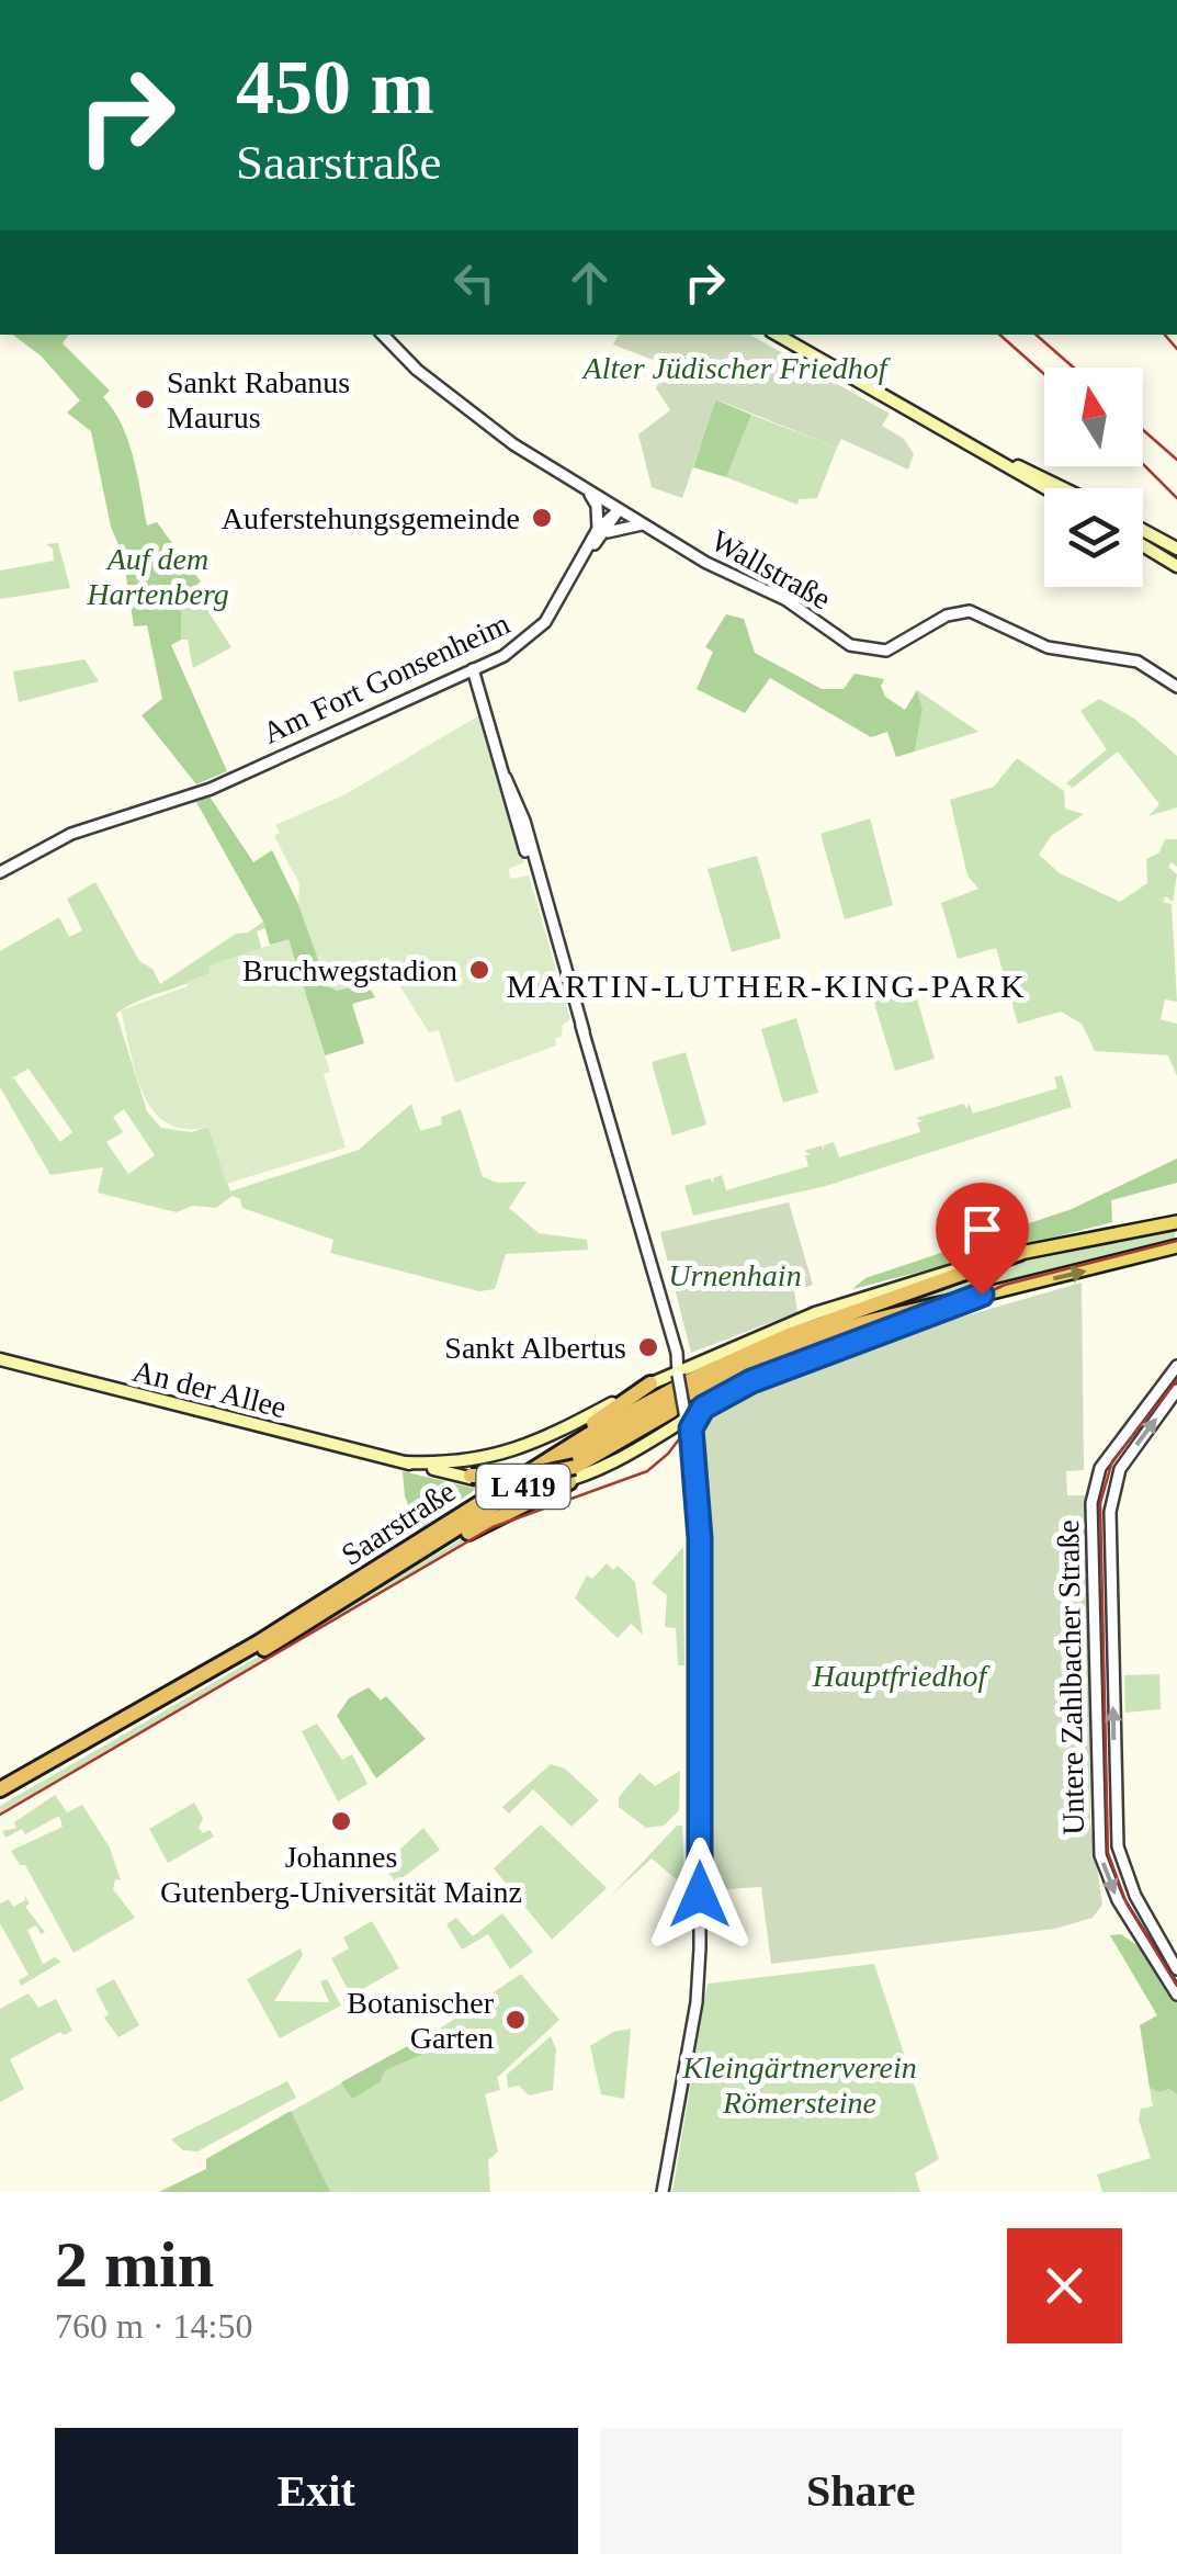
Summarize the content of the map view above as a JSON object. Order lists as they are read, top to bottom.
{
  "streets": {
    "highway": ["L 419", "Saarstraße"],
    "main road": ["An der Allee"],
    "street": ["Wallstraße", "Am Fort Gonsenheim", "Untere Zahlbacher Straße"]
  },
  "crossings": [
    ["Wallstraße", "Am Fort Gonsenheim"],
    ["An der Allee", "Saarstraße"],
    ["L 419", "Saarstraße"]
  ],
  "districts": ["MARTIN-LUTHER-KING-PARK"],
  "parks": [
    "Alter Jüdischer Friedhof",
    "Auf dem Hartenberg",
    "Urnenhain",
    "Hauptfriedhof",
    "Kleingärtnerverein Römersteine"
  ],
  "places": [
    "Sankt Rabanus Maurus",
    "Auferstehungsgemeinde",
    "Bruchwegstadion",
    "Sankt Albertus",
    "Johannes Gutenberg-Universität Mainz",
    "Botanischer Garten"
  ],
  "north": "top",
  "page": {
    "turn": ["450 m", "Saarstraße"],
    "heading": ["2 min", "760 m · 14:50"],
    "buttons": ["Exit", "Share"]
  }
}
